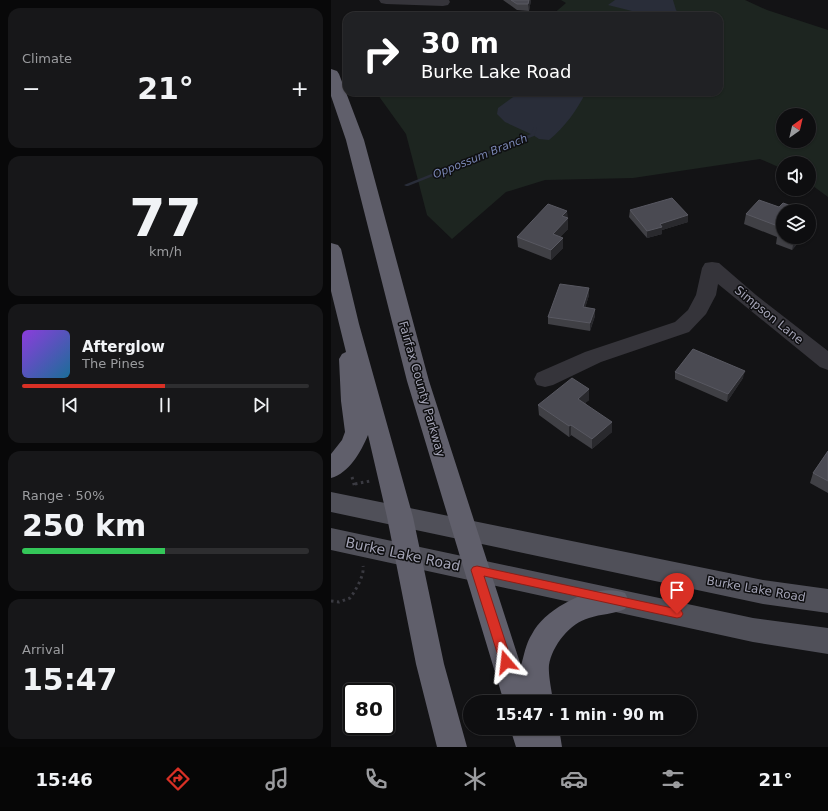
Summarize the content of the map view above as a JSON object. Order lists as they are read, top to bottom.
{
  "streets": {
    "highway": ["Fairfax County Parkway"],
    "main road": ["Burke Lake Road"],
    "street": ["Simpson Lane"]
  },
  "crossings": [
    ["Fairfax County Parkway", "Burke Lake Road"]
  ],
  "water": ["Oppossum Branch"],
  "north": "top right",
  "page": {
    "tile": [
      "Climate",
      ["77", "km/h"],
      ["Range · 50%", "250 km"],
      ["Arrival", "15:47"]
    ],
    "turn": ["30 m", "Burke Lake Road"],
    "heat": ["−", "21°", "+"],
    "song": ["Afterglow", "The Pines"],
    "limit": "80",
    "trip": "15:47 · 1 min · 90 m",
    "tabs": ["15:46", "21°"]
  }
}
